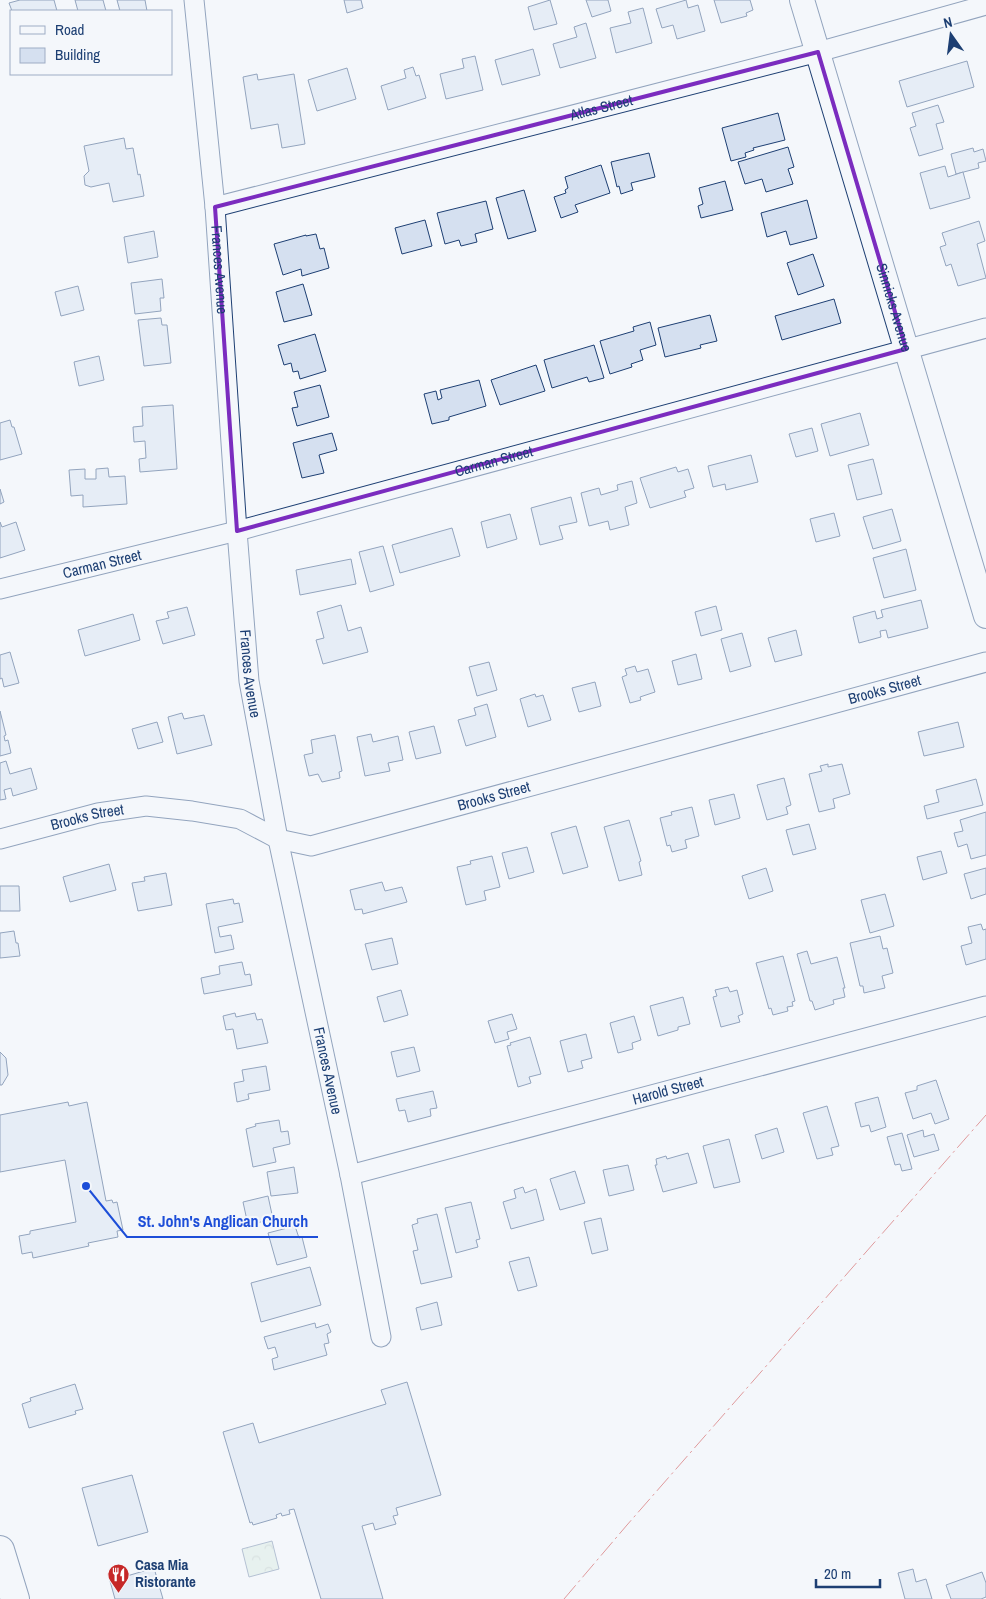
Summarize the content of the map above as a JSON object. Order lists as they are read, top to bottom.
{
  "streets": {
    "street": [
      "Atlas Street",
      "Frances Avenue",
      "Sinnicks Avenue",
      "Carman Street",
      "Brooks Street",
      "Harold Street"
    ]
  },
  "crossings": [
    ["Atlas Street", "Frances Avenue"],
    ["Atlas Street", "Sinnicks Avenue"],
    ["Frances Avenue", "Carman Street"],
    ["Frances Avenue", "Brooks Street"],
    ["Frances Avenue", "Harold Street"],
    ["Sinnicks Avenue", "Carman Street"]
  ],
  "places": {
    "other": ["St. John's Anglican Church"],
    "restaurant": ["Casa Mia Ristorante"]
  },
  "legend": ["Road", "Building"],
  "scale_bar": "20 m",
  "north": "top"
}
